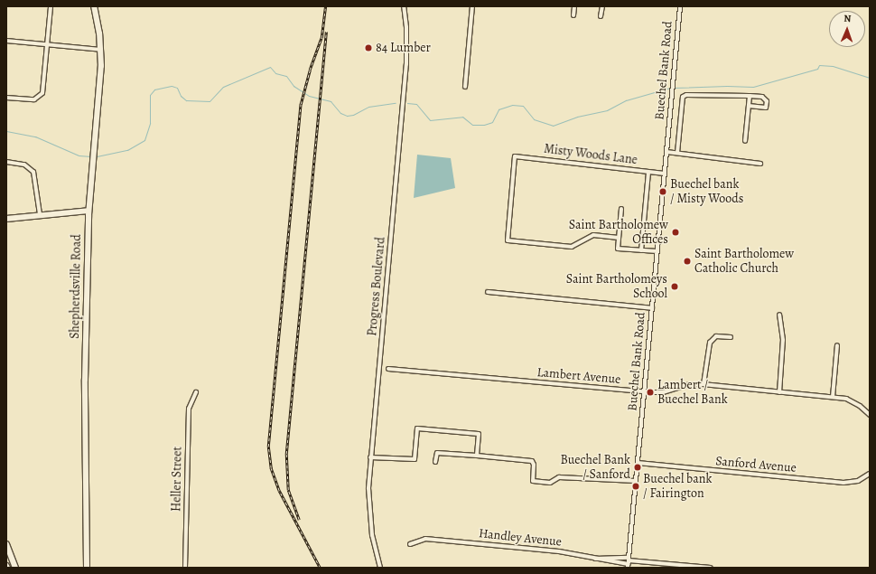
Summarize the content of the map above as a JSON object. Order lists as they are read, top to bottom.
{
  "streets": {
    "main road": ["Shepherdsville Road"],
    "street": [
      "Buechel Bank Road",
      "Misty Woods Lane",
      "Progress Boulevard",
      "Lambert Avenue",
      "Sanford Avenue",
      "Heller Street",
      "Handley Avenue"
    ]
  },
  "crossings": [
    ["Buechel Bank Road", "Misty Woods Lane"],
    ["Buechel Bank Road", "Lambert Avenue"],
    ["Buechel Bank Road", "Sanford Avenue"],
    ["Buechel Bank Road", "Handley Avenue"]
  ],
  "places": [
    "84 Lumber",
    "Buechel bank / Misty Woods",
    "Saint Bartholomew Offices",
    "Saint Bartholomew Catholic Church",
    "Saint Bartholomeys School",
    "Lambert / Buechel Bank",
    "Buechel Bank / Sanford",
    "Buechel bank / Fairington"
  ],
  "north": "top"
}
